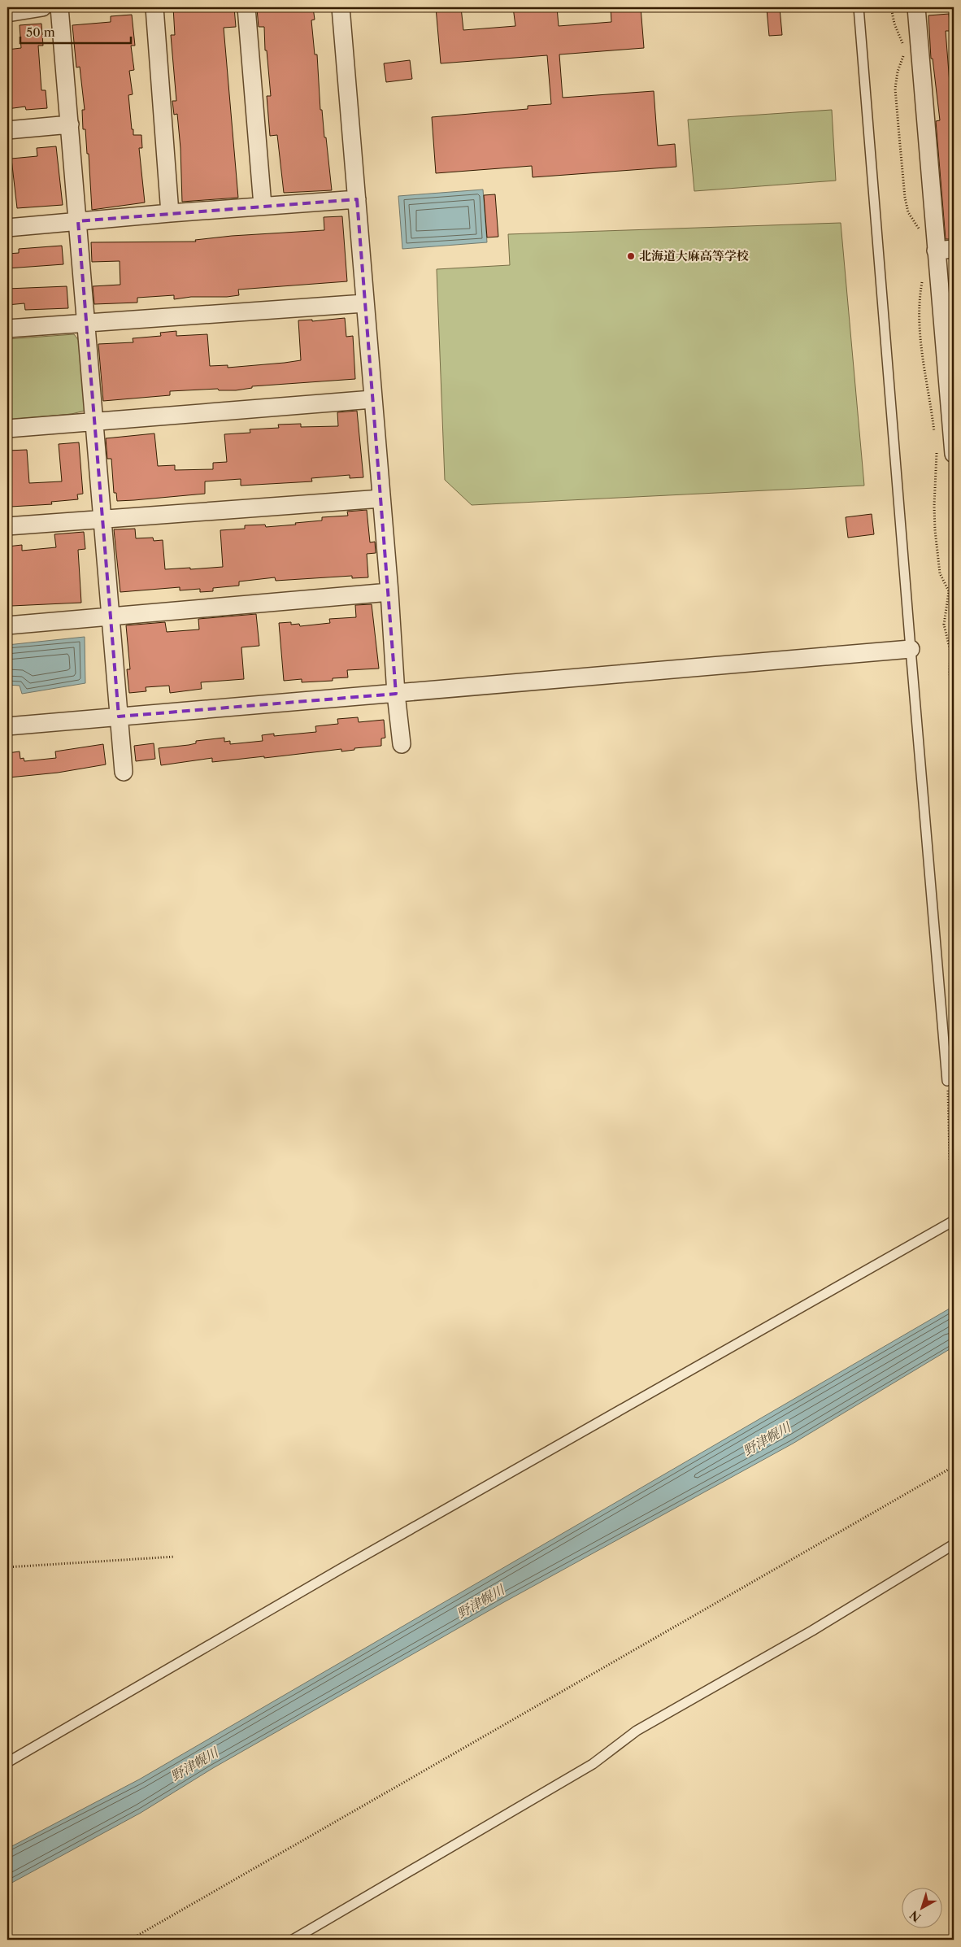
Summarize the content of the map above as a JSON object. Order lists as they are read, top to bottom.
{
  "water": ["野津幌川"],
  "places": ["北海道大麻高等学校"],
  "scale_bar": "50 m",
  "north": "bottom left"
}
